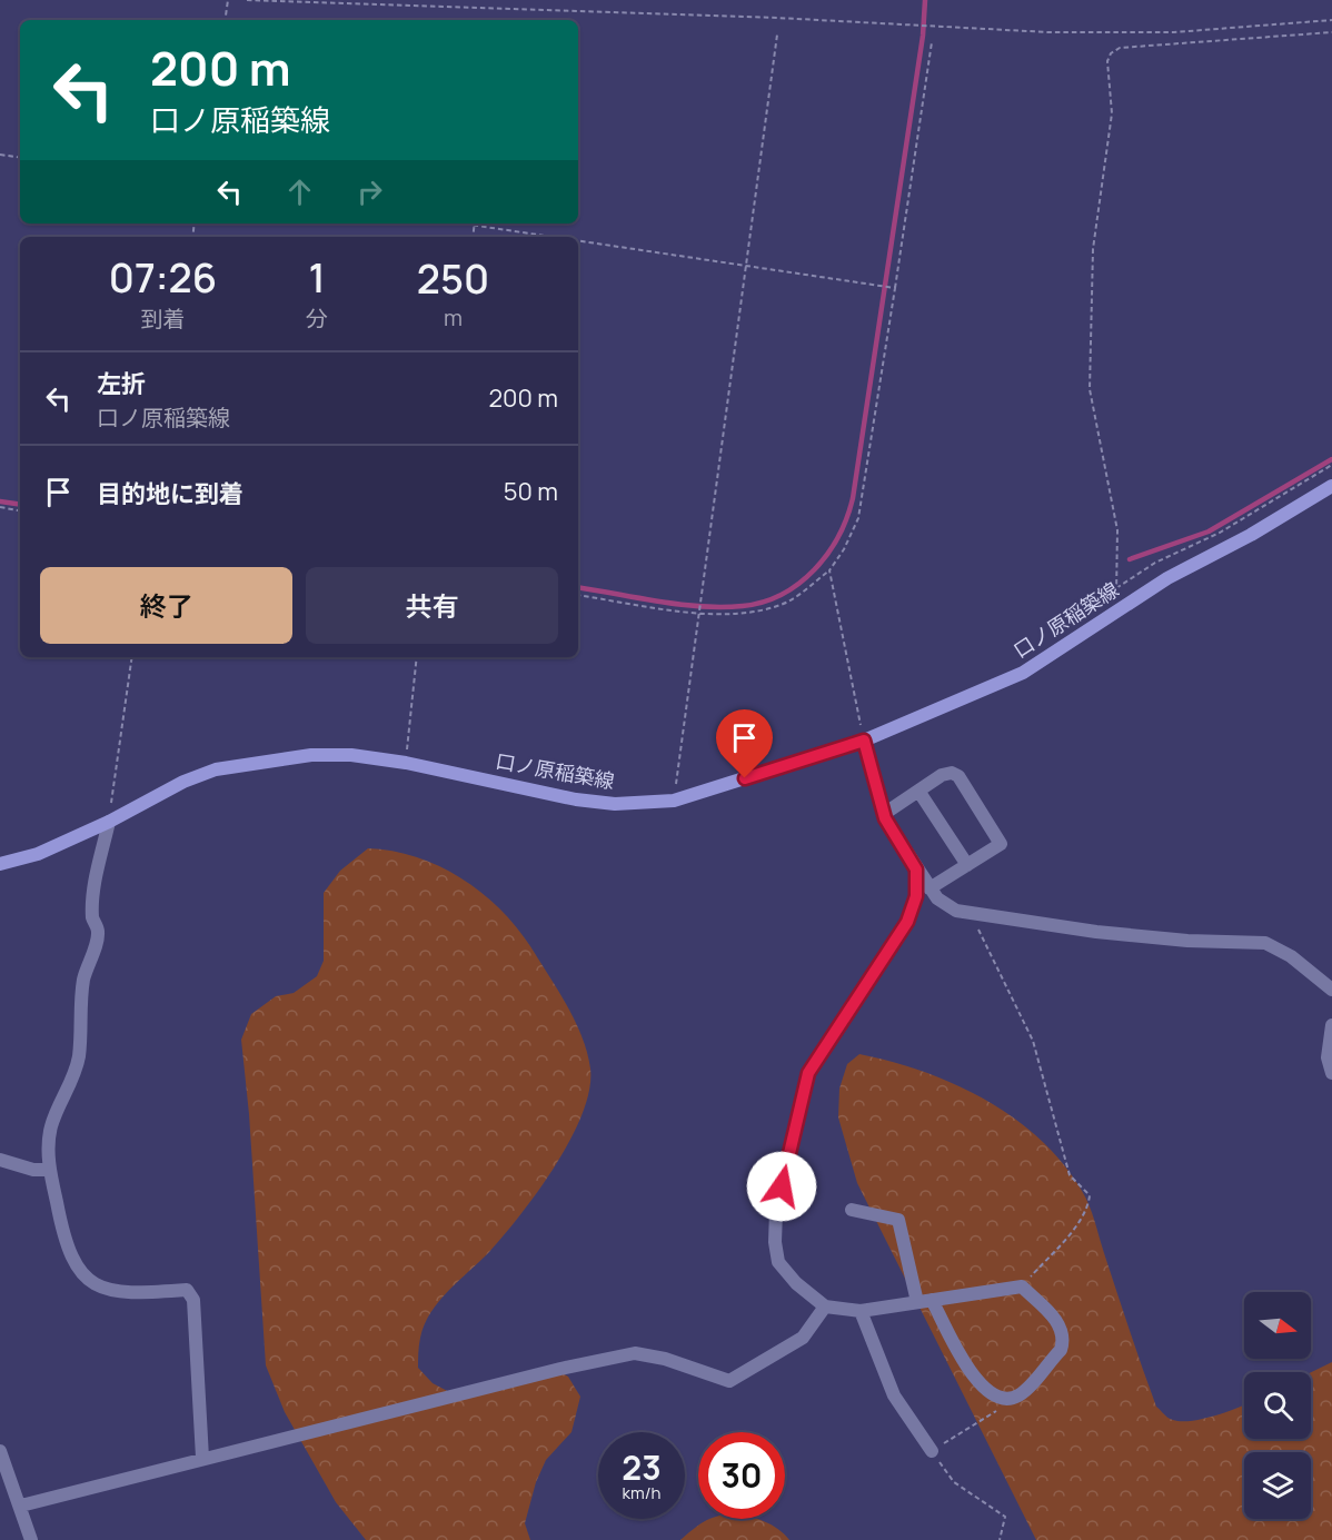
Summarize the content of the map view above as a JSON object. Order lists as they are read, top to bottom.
{
  "streets": {
    "main road": ["口ノ原稲築線"]
  },
  "north": "right",
  "page": {
    "turn": ["200 m", "口ノ原稲築線"],
    "eta": [
      "07:26",
      "到着",
      "1",
      "分",
      "250",
      "m"
    ],
    "list": [
      {
        "name": "左折",
        "note": "口ノ原稲築線",
        "value": "200 m"
      },
      {
        "name": "目的地に到着",
        "value": "50 m"
      }
    ],
    "buttons": ["終了", "共有"],
    "speed": "23 km/h",
    "limit": "30"
  }
}
